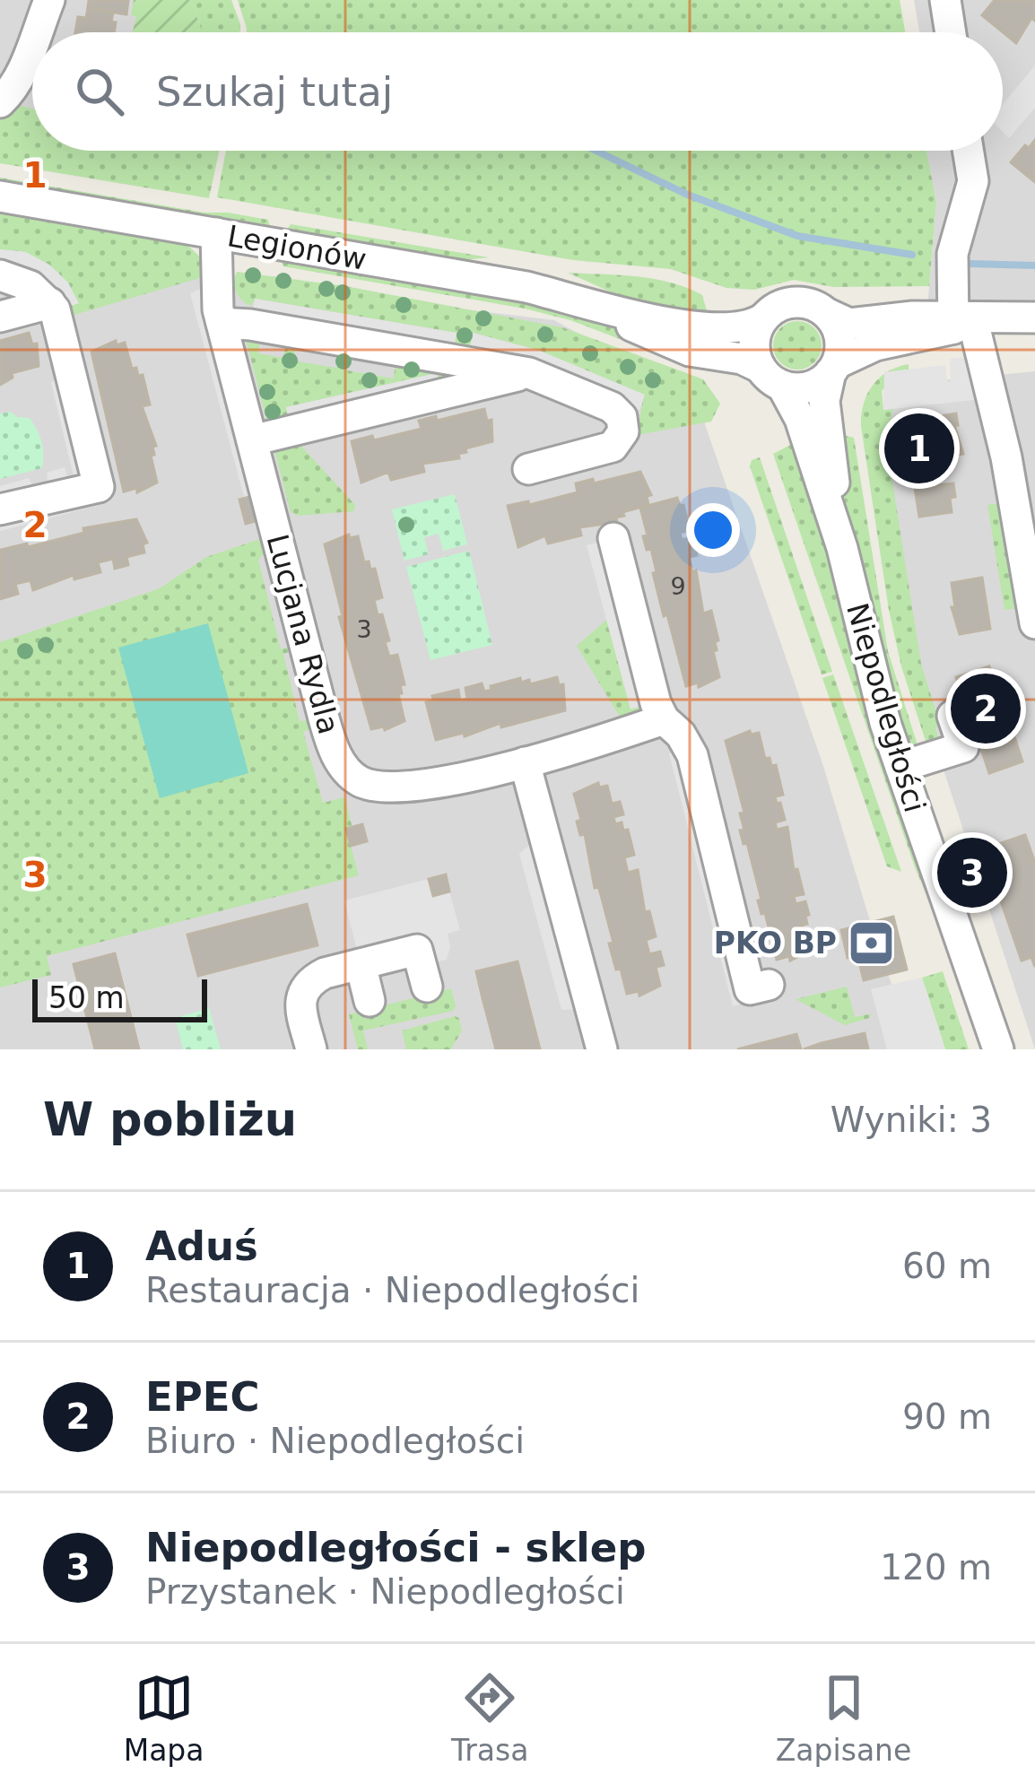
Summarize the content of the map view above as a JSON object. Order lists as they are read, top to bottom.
{
  "streets": {
    "street": ["Legionów", "Lucjana Rydla", "Niepodległości"]
  },
  "crossings": [
    ["Legionów", "Lucjana Rydla"],
    ["Legionów", "Niepodległości"]
  ],
  "places": {
    "bank": ["PKO BP"]
  },
  "house_numbers": ["9", "3"],
  "scale_bar": "50 m",
  "page": {
    "search": "Szukaj tutaj",
    "pins": ["1", "2", "3"],
    "scale": "50 m",
    "heading": ["W pobliżu", "Wyniki: 3"],
    "list": [
      {
        "mark": "1",
        "name": "Aduś",
        "note": "Restauracja · Niepodległości",
        "value": "60 m"
      },
      {
        "mark": "2",
        "name": "EPEC",
        "note": "Biuro · Niepodległości",
        "value": "90 m"
      },
      {
        "mark": "3",
        "name": "Niepodległości - sklep",
        "note": "Przystanek · Niepodległości",
        "value": "120 m"
      }
    ],
    "nav": ["Mapa", "Trasa", "Zapisane"]
  },
  "grid": {
    "rows": ["1", "2", "3"]
  }
}
